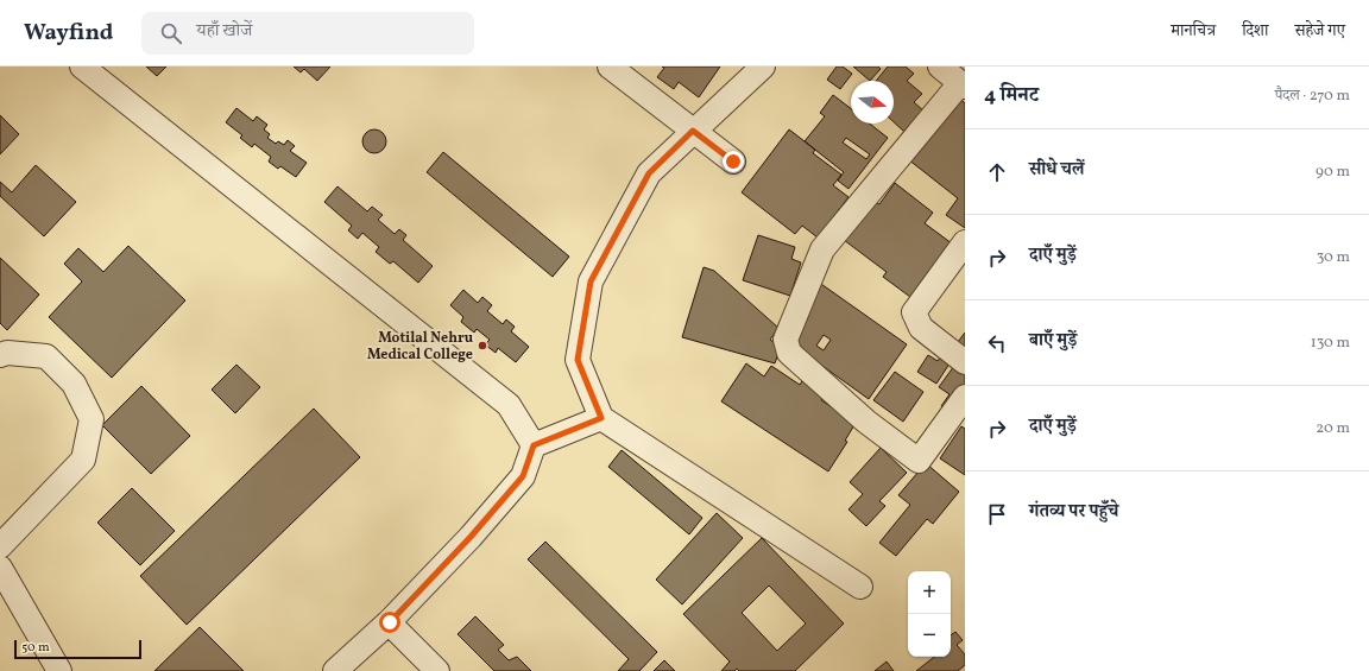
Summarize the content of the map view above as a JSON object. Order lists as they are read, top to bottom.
{
  "places": ["Motilal Nehru Medical College"],
  "scale_bar": "50 m",
  "north": "right",
  "page": {
    "header": "Wayfind",
    "search": "यहाँ खोजें",
    "nav": ["मानचित्र", "दिशा", "सहेजे गए"],
    "heading": ["4 मिनट", "पैदल · 270 m"],
    "list": [
      ["सीधे चलें", "90 m"],
      ["दाएँ मुड़ें", "30 m"],
      ["बाएँ मुड़ें", "130 m"],
      ["दाएँ मुड़ें", "20 m"],
      "गंतव्य पर पहुँचे"
    ],
    "map_buttons": ["+", "−"],
    "scale": "50 m"
  }
}
